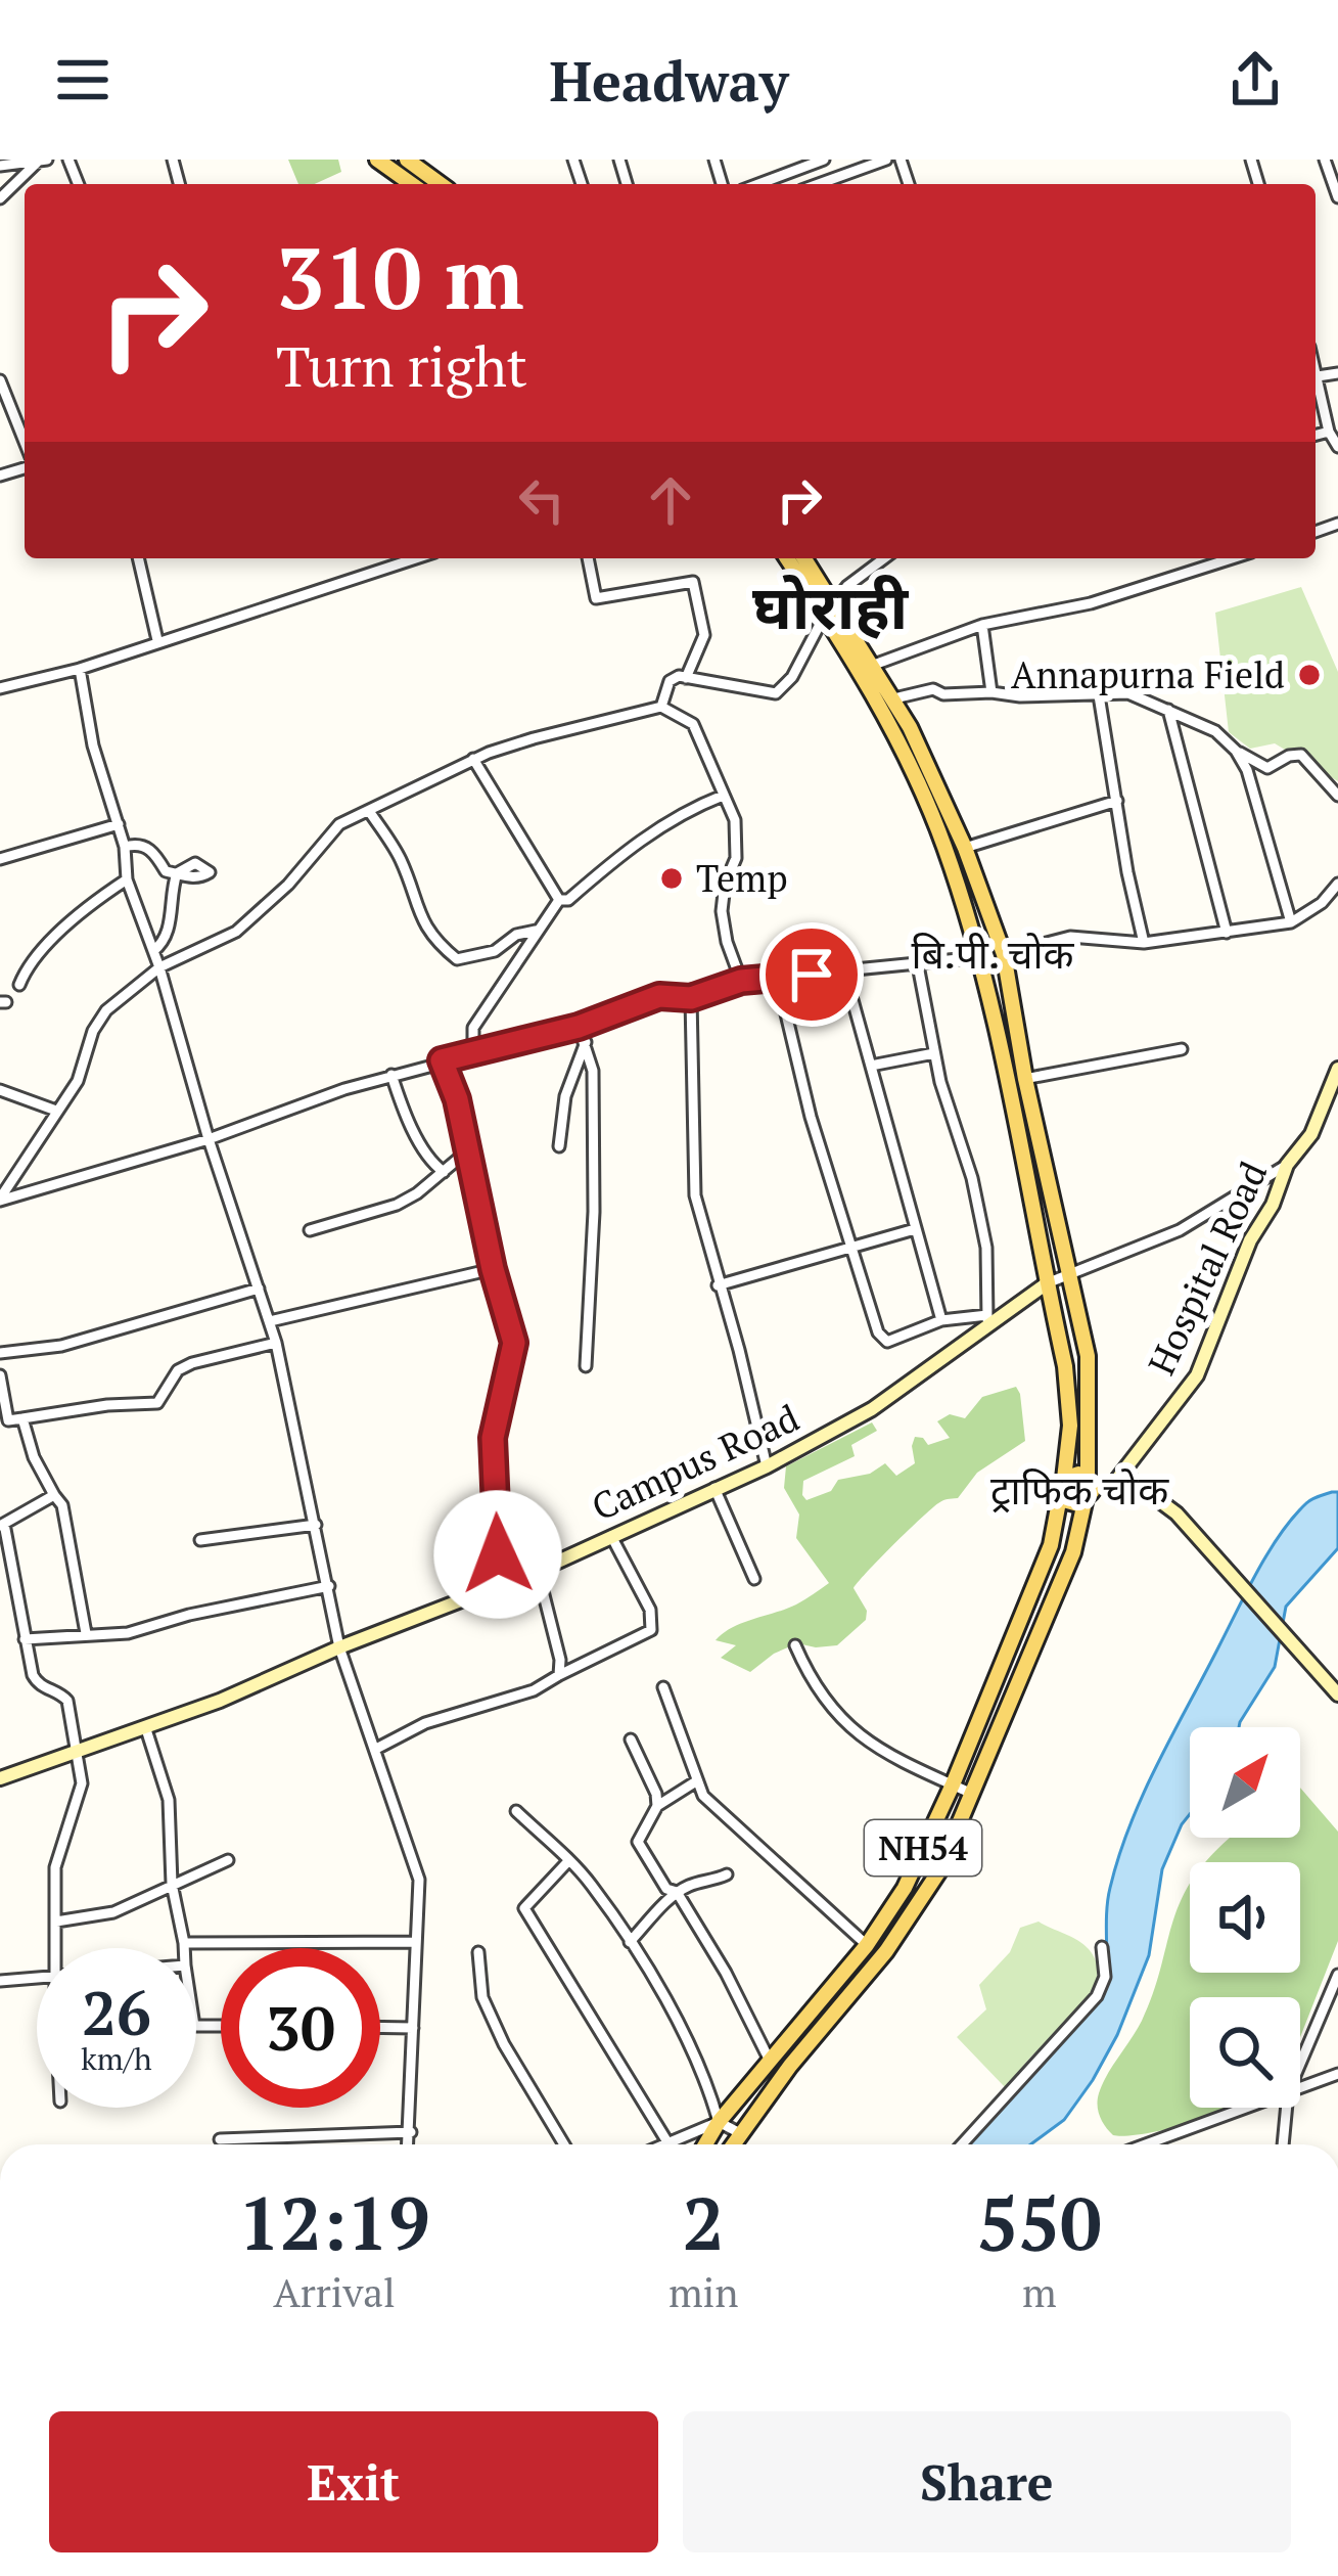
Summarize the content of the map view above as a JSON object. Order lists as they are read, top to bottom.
{
  "streets": {
    "main road": ["NH54"],
    "street": ["Hospital Road", "Campus Road"]
  },
  "districts": ["घोराही", "बि.पी. चोक", "ट्राफिक चोक"],
  "places": ["Annapurna Field", "Temp"],
  "north": "top right",
  "page": {
    "header": "Headway",
    "turn": ["310 m", "Turn right"],
    "speed": "26 km/h",
    "limit": "30",
    "eta": [
      "12:19",
      "Arrival",
      "2",
      "min",
      "550",
      "m"
    ],
    "buttons": ["Exit", "Share"]
  }
}
